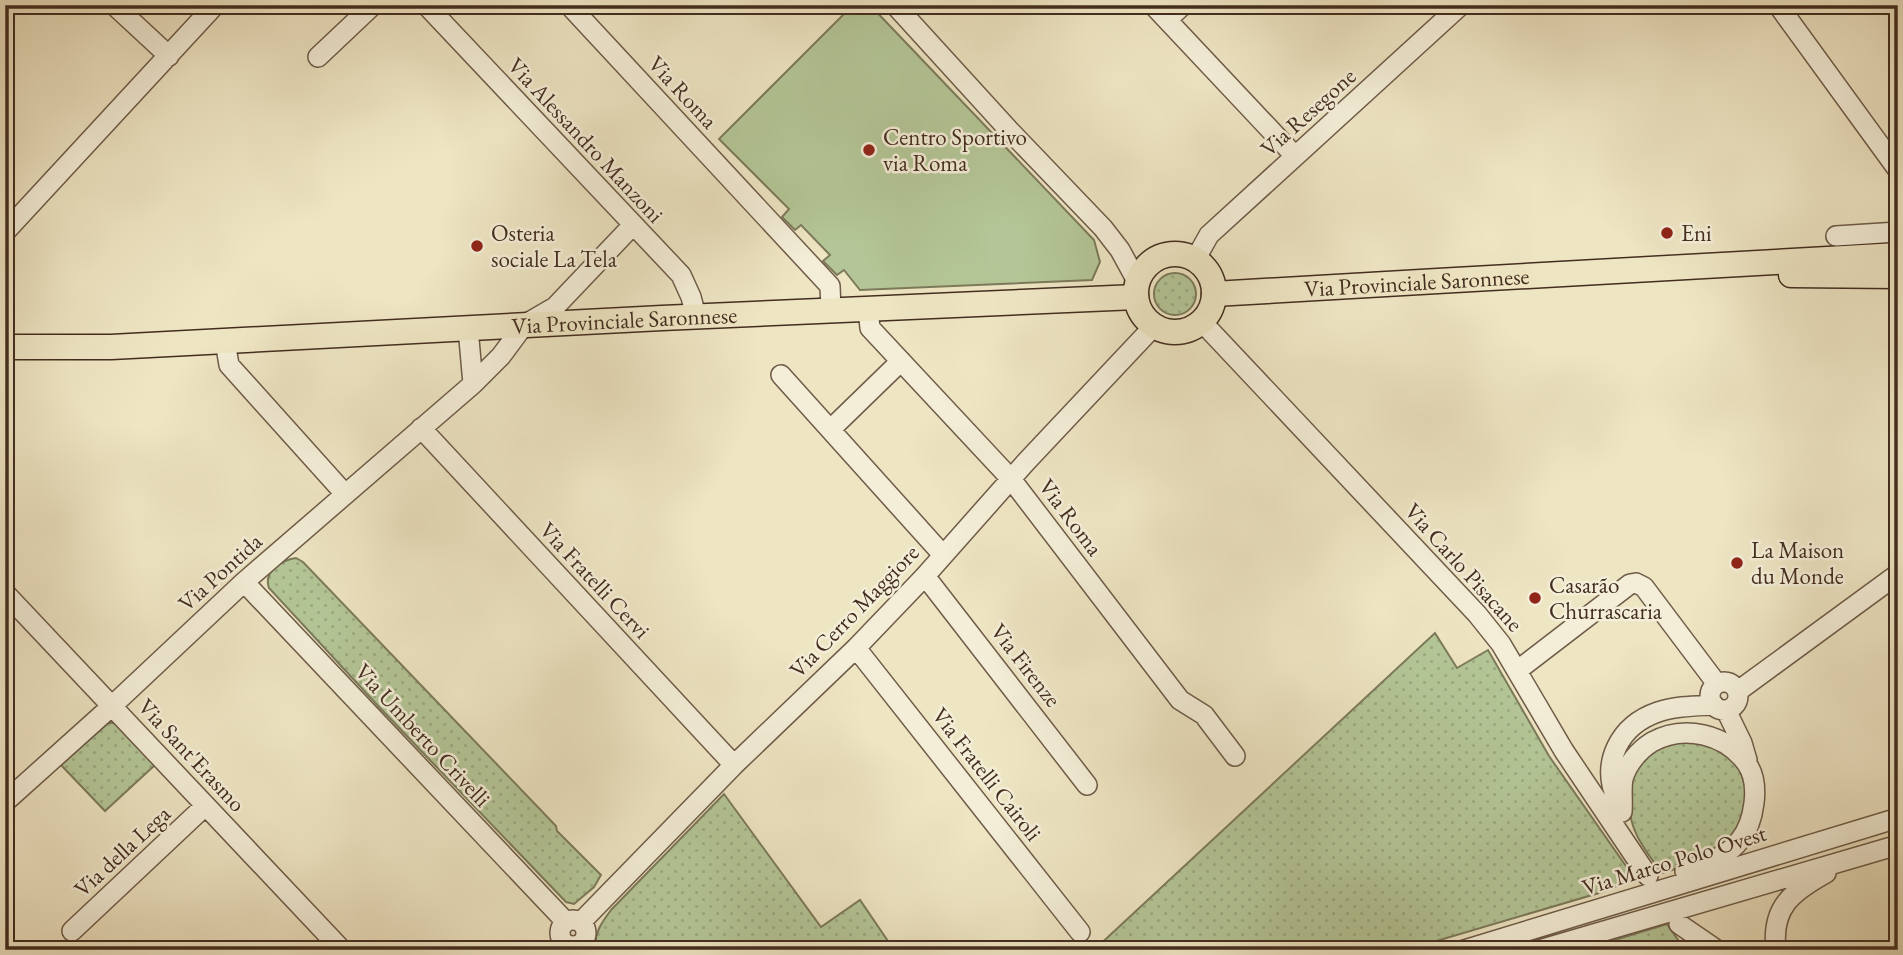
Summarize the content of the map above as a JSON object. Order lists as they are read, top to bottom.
{
  "streets": {
    "main road": ["Via Provinciale Saronnese"],
    "street": [
      "Via Roma",
      "Via Resegone",
      "Via Alessandro Manzoni",
      "Via Carlo Pisacane",
      "Via Pontida",
      "Via Fratelli Cervi",
      "Via Cerro Maggiore",
      "Via Firenze",
      "Via Umberto Crivelli",
      "Via Sant'Erasmo",
      "Via Fratelli Cairoli",
      "Via della Lega",
      "Via Marco Polo Ovest"
    ]
  },
  "crossings": [
    ["Via Roma", "Via Provinciale Saronnese"],
    ["Via Roma", "Via Cerro Maggiore"],
    ["Via Resegone", "Via Provinciale Saronnese"],
    ["Via Resegone", "Via Carlo Pisacane"],
    ["Via Resegone", "Via Cerro Maggiore"],
    ["Via Alessandro Manzoni", "Via Provinciale Saronnese"],
    ["Via Provinciale Saronnese", "Via Carlo Pisacane"],
    ["Via Provinciale Saronnese", "Via Pontida"],
    ["Via Provinciale Saronnese", "Via Cerro Maggiore"],
    ["Via Carlo Pisacane", "Via Cerro Maggiore"],
    ["Via Pontida", "Via Fratelli Cervi"],
    ["Via Pontida", "Via Umberto Crivelli"],
    ["Via Pontida", "Via Sant'Erasmo"],
    ["Via Fratelli Cervi", "Via Cerro Maggiore"],
    ["Via Cerro Maggiore", "Via Firenze"],
    ["Via Cerro Maggiore", "Via Umberto Crivelli"],
    ["Via Cerro Maggiore", "Via Fratelli Cairoli"],
    ["Via Sant'Erasmo", "Via della Lega"]
  ],
  "places": [
    "Centro Sportivo via Roma",
    "Eni",
    "Osteria sociale La Tela",
    "La Maison du Monde",
    "Casarão Churrascaria"
  ]
}
